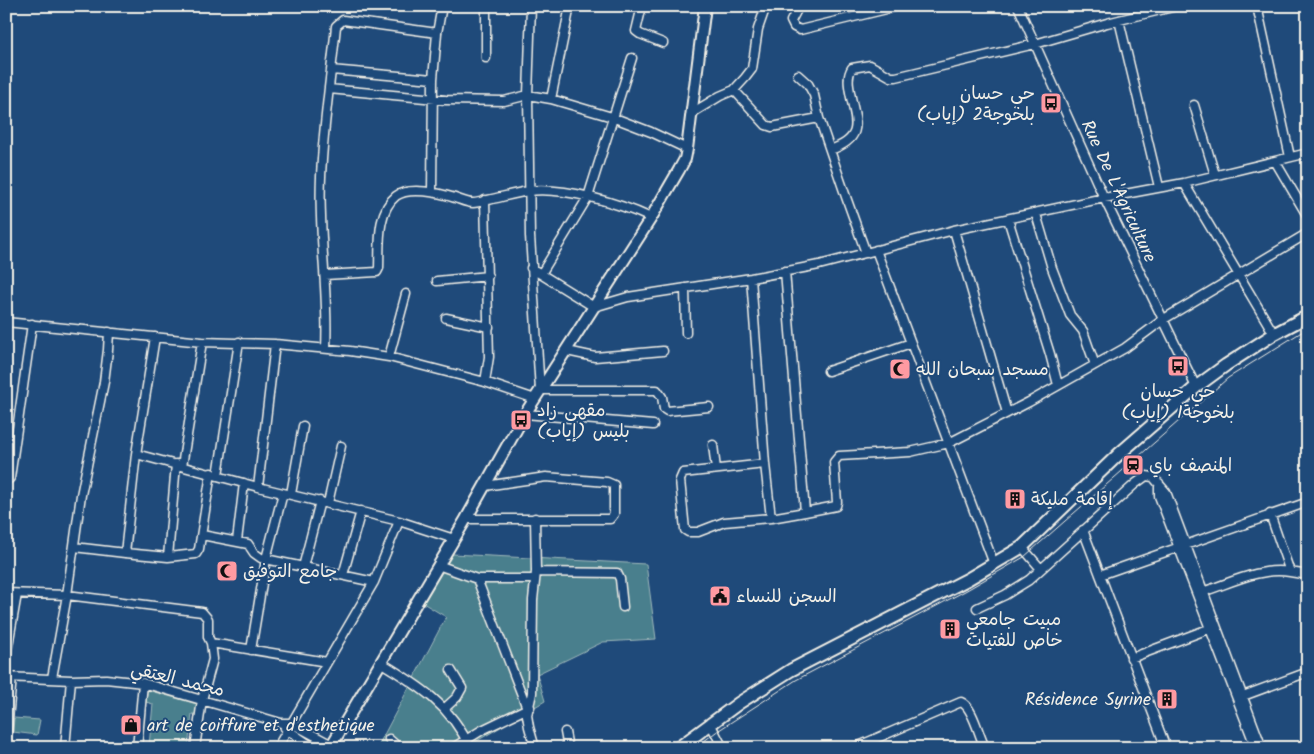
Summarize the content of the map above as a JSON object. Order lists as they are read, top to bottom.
{
  "streets": {
    "street": ["Rue De L'Agriculture", "محمد العتقي"]
  },
  "places": {
    "bus stop": ["حي حسان بلخوجة2 (إياب)", "حي حسان بلخوجة1 (إياب)", "مقهى زاد بليس (إياب)"],
    "mosque": ["مسجد سبحان الله", "جامع التوفيق"],
    "station": ["المنصف باي"],
    "building": ["إقامة مليكة", "مبيت جامعي خاص للفتيات", "Résidence Syrine"],
    "public building": ["السجن للنساء"],
    "shop": ["art de coiffure et d'esthetique"]
  }
}
